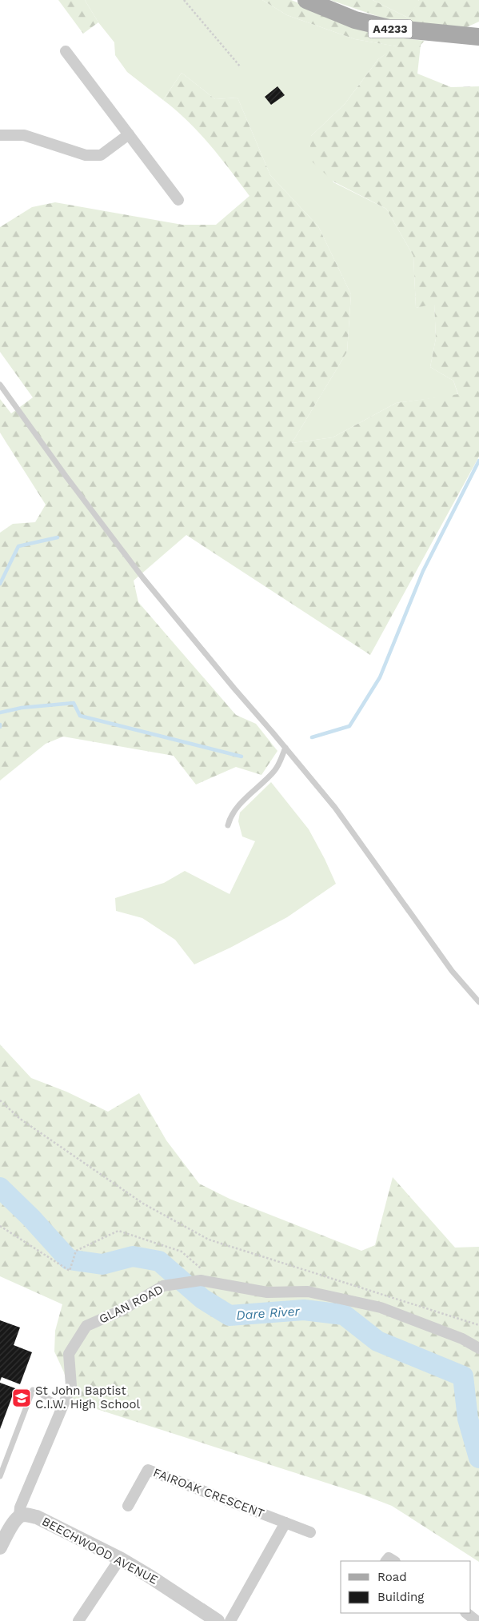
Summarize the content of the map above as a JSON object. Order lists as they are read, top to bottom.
{
  "streets": {
    "main road": ["A4233"],
    "street": ["GLAN ROAD", "FAIROAK CRESCENT", "BEECHWOOD AVENUE"]
  },
  "crossings": [
    ["GLAN ROAD", "BEECHWOOD AVENUE"]
  ],
  "water": ["Dare River"],
  "places": {
    "school or university": ["St John Baptist C.I.W. High School"]
  },
  "legend": ["Road", "Building"]
}
